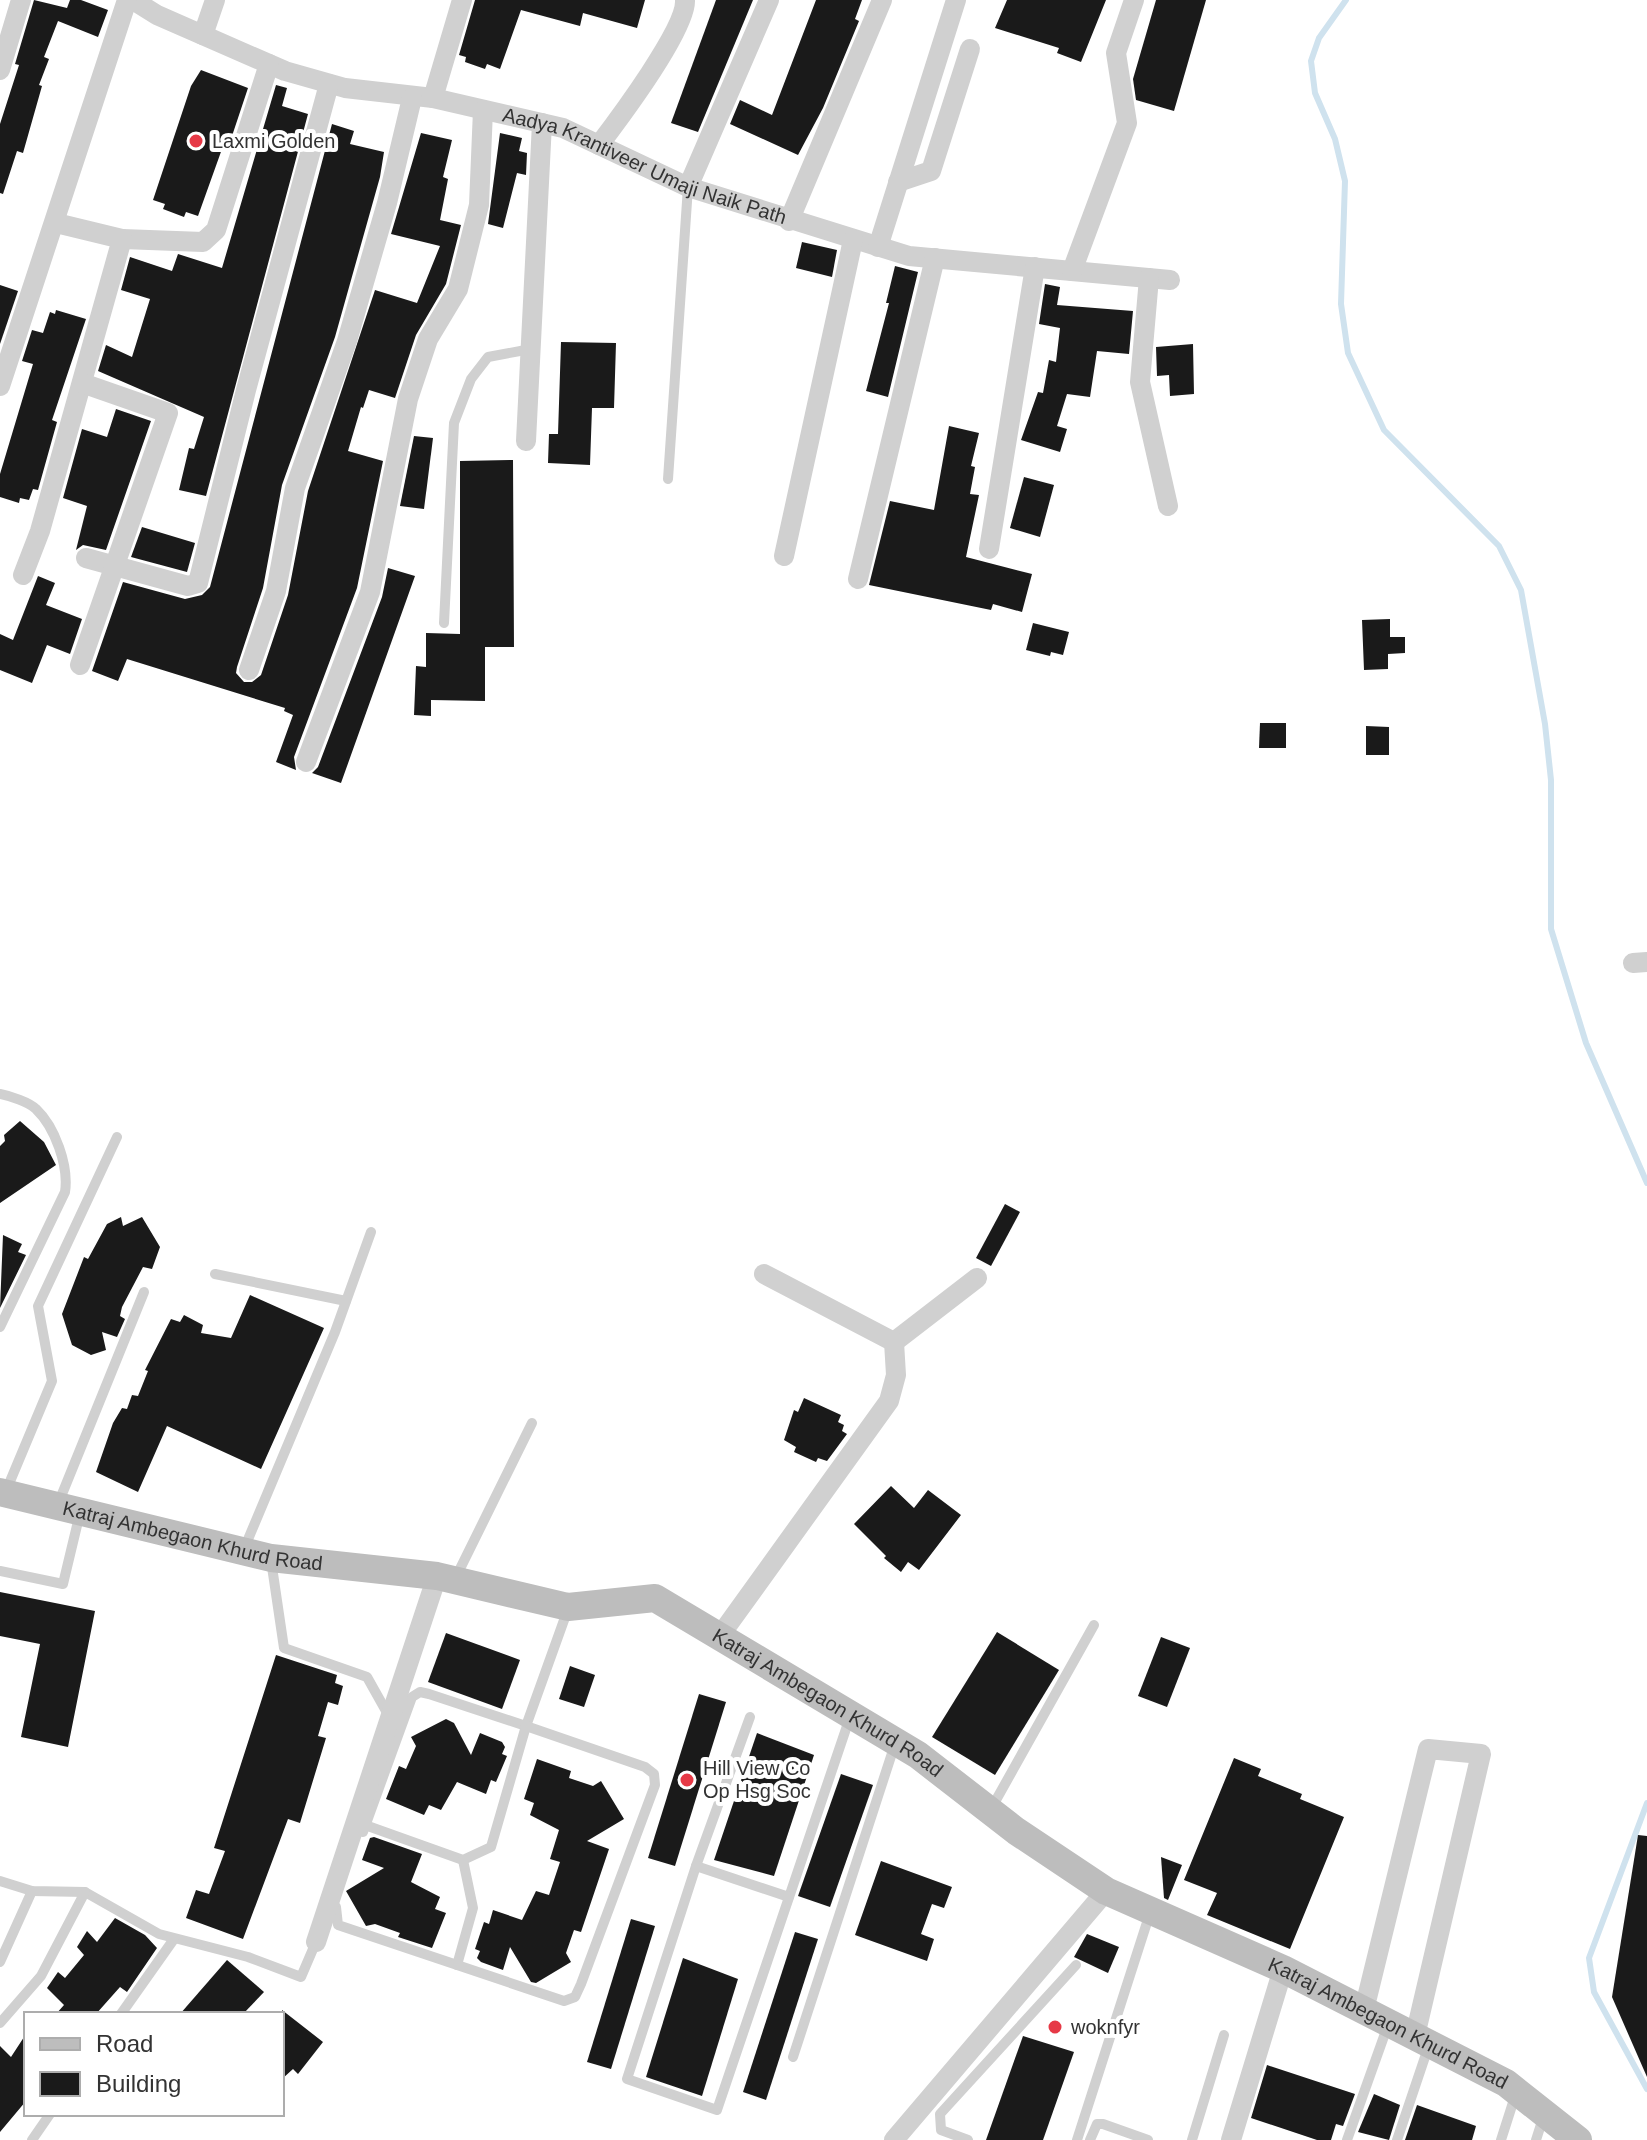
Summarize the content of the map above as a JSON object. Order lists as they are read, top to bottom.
{
  "streets": {
    "street": ["Aadya Krantiveer Umaji Naik Path", "Katraj Ambegaon Khurd Road"]
  },
  "places": ["Laxmi Golden", "Hill View Co Op Hsg Soc", "woknfyr"],
  "legend": ["Road", "Building"]
}
